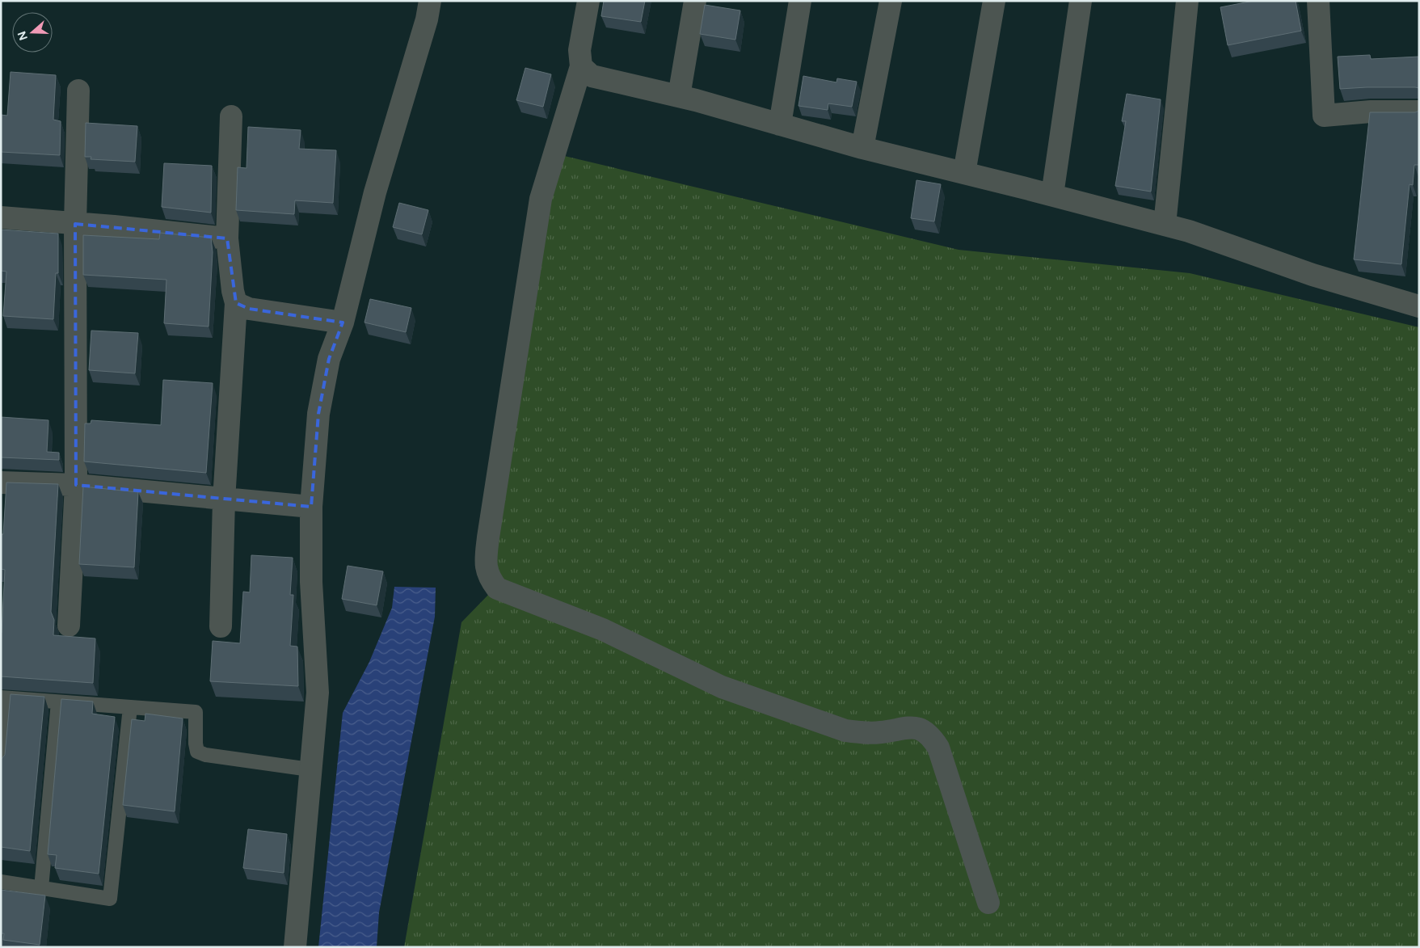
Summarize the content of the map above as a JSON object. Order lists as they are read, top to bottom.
{
  "north": "left"
}
